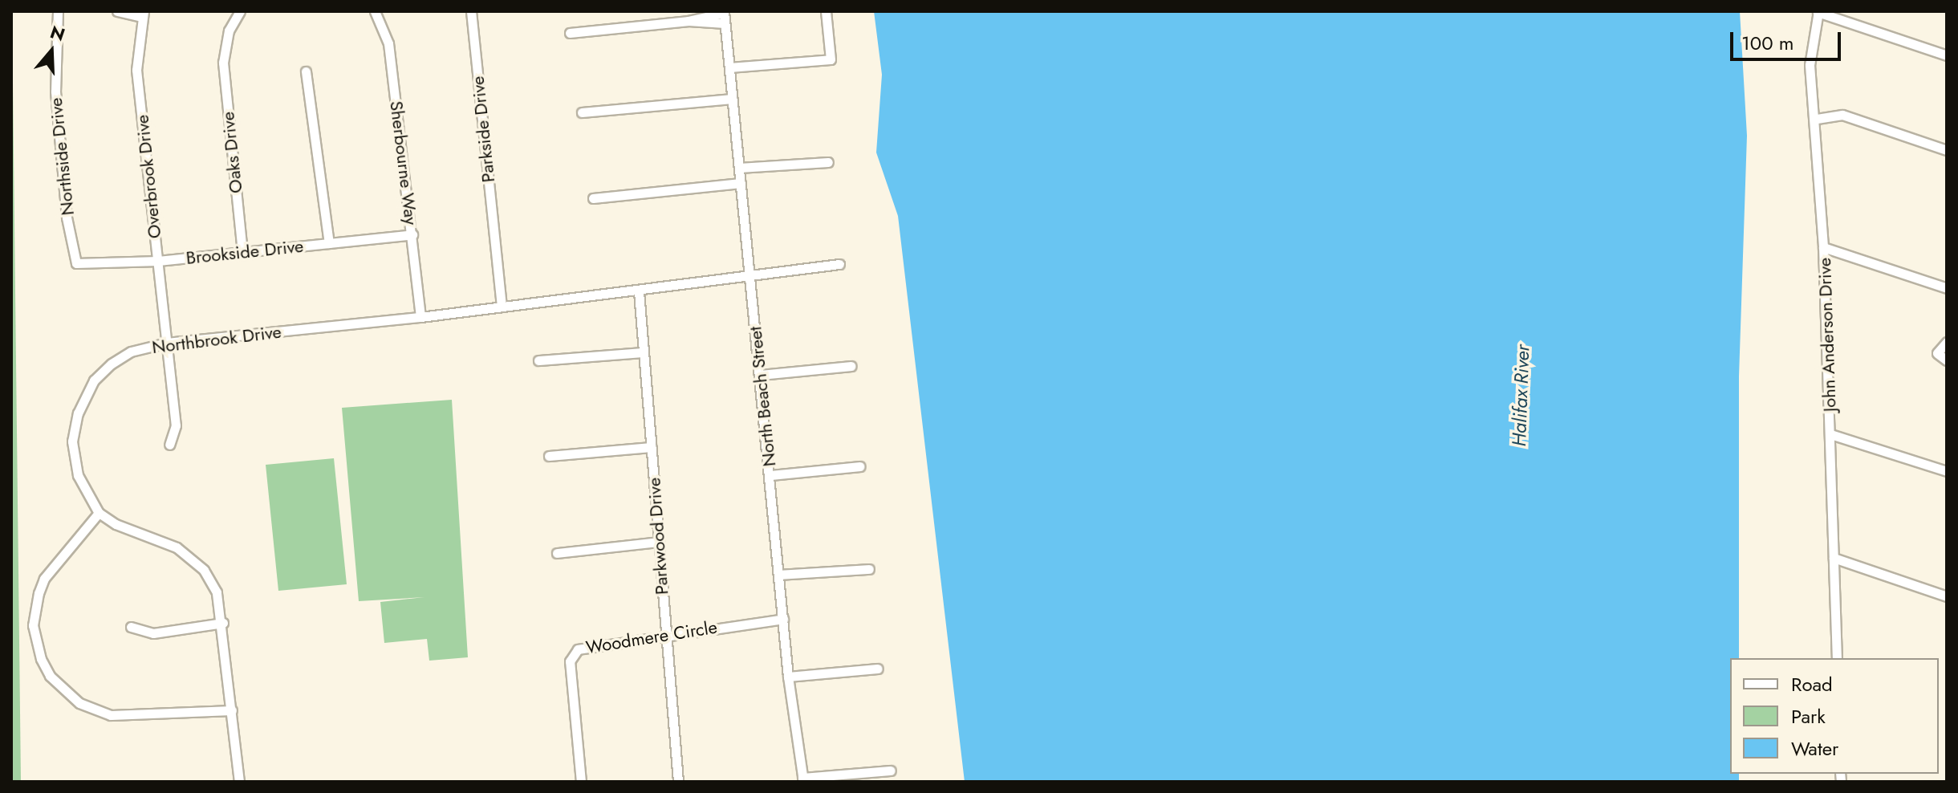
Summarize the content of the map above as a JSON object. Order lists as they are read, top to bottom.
{
  "streets": {
    "street": [
      "Parkside Drive",
      "Oaks Drive",
      "Northside Drive",
      "Sherbourne Way",
      "Overbrook Drive",
      "Brookside Drive",
      "John Anderson Drive",
      "Northbrook Drive",
      "North Beach Street",
      "Parkwood Drive",
      "Woodmere Circle"
    ]
  },
  "crossings": [
    ["Parkside Drive", "Northbrook Drive"],
    ["Oaks Drive", "Brookside Drive"],
    ["Northside Drive", "Brookside Drive"],
    ["Sherbourne Way", "Brookside Drive"],
    ["Sherbourne Way", "Northbrook Drive"],
    ["Overbrook Drive", "Brookside Drive"],
    ["Overbrook Drive", "Northbrook Drive"],
    ["Northbrook Drive", "North Beach Street"],
    ["Northbrook Drive", "Parkwood Drive"],
    ["North Beach Street", "Woodmere Circle"],
    ["Parkwood Drive", "Woodmere Circle"]
  ],
  "water": ["Halifax River"],
  "legend": ["Road", "Park", "Water"],
  "scale_bar": "100 m",
  "north": "top"
}
